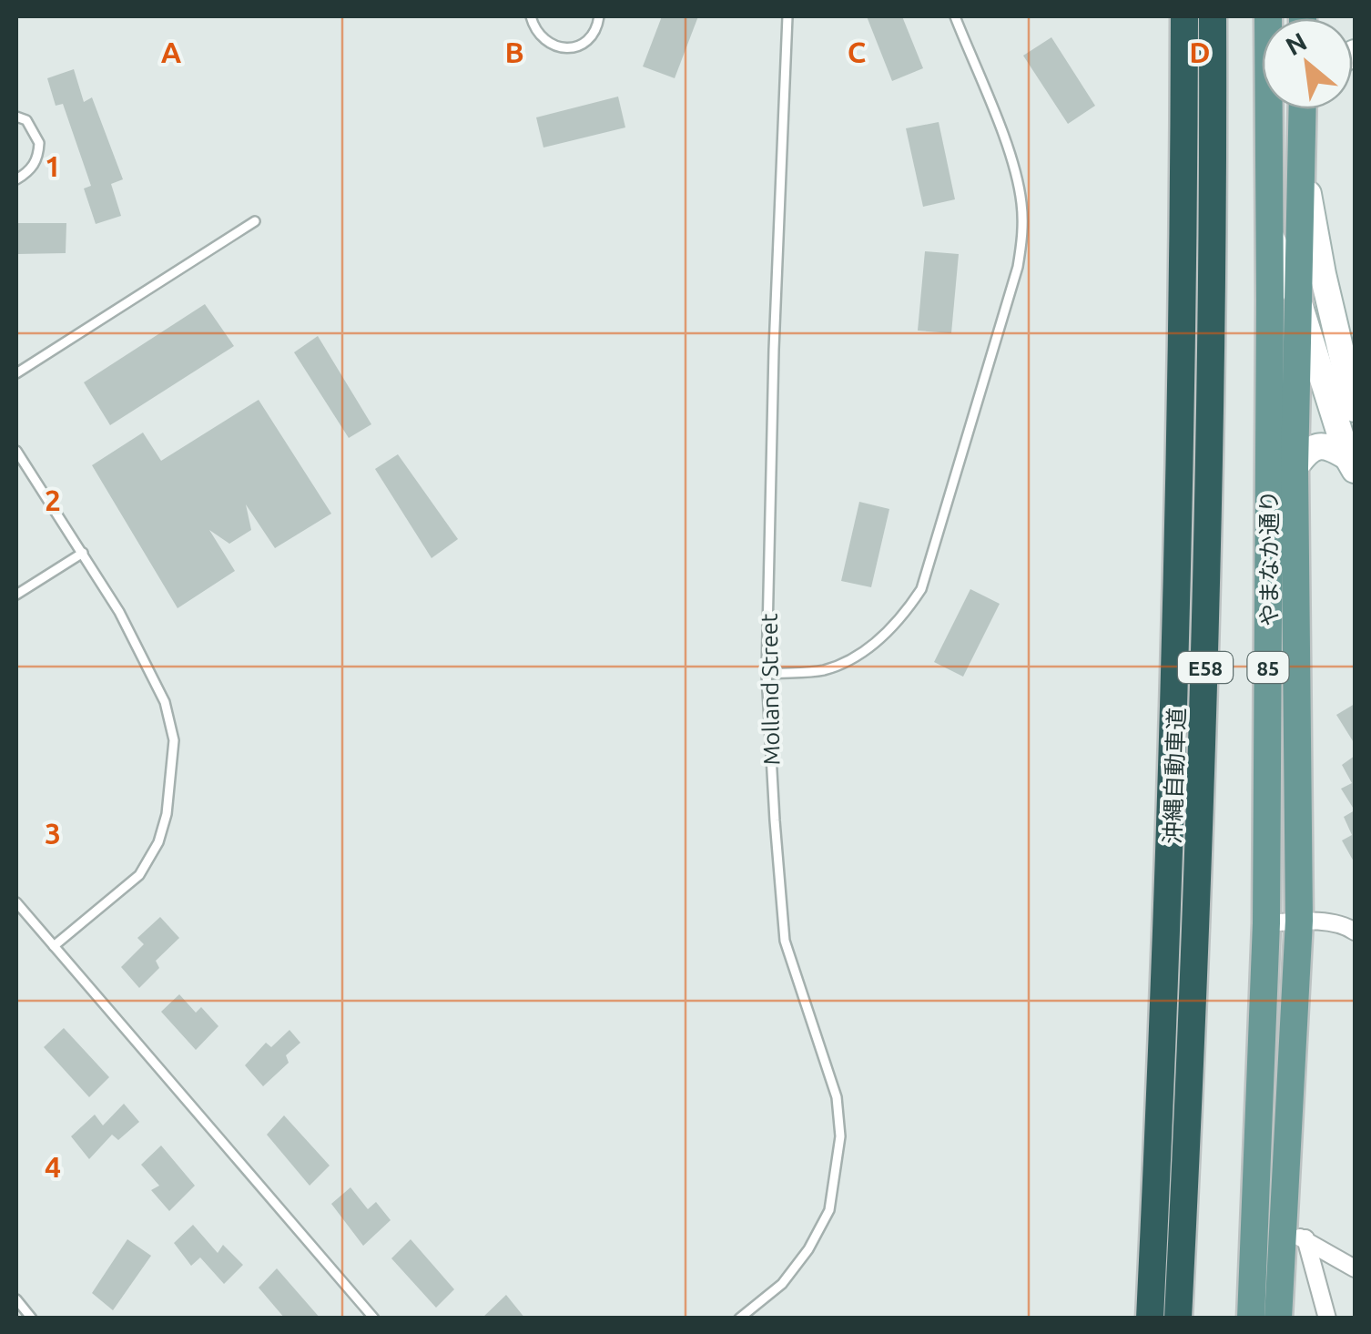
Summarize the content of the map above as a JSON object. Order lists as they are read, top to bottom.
{
  "streets": {
    "highway": ["E58", "沖縄自動車道"],
    "main road": ["やまなか通り", "85"],
    "lane": ["Molland Street"]
  },
  "north": "top left",
  "grid": {
    "columns": [
      "A",
      "B",
      "C",
      "D"
    ],
    "rows": [
      "1",
      "2",
      "3",
      "4"
    ]
  }
}
